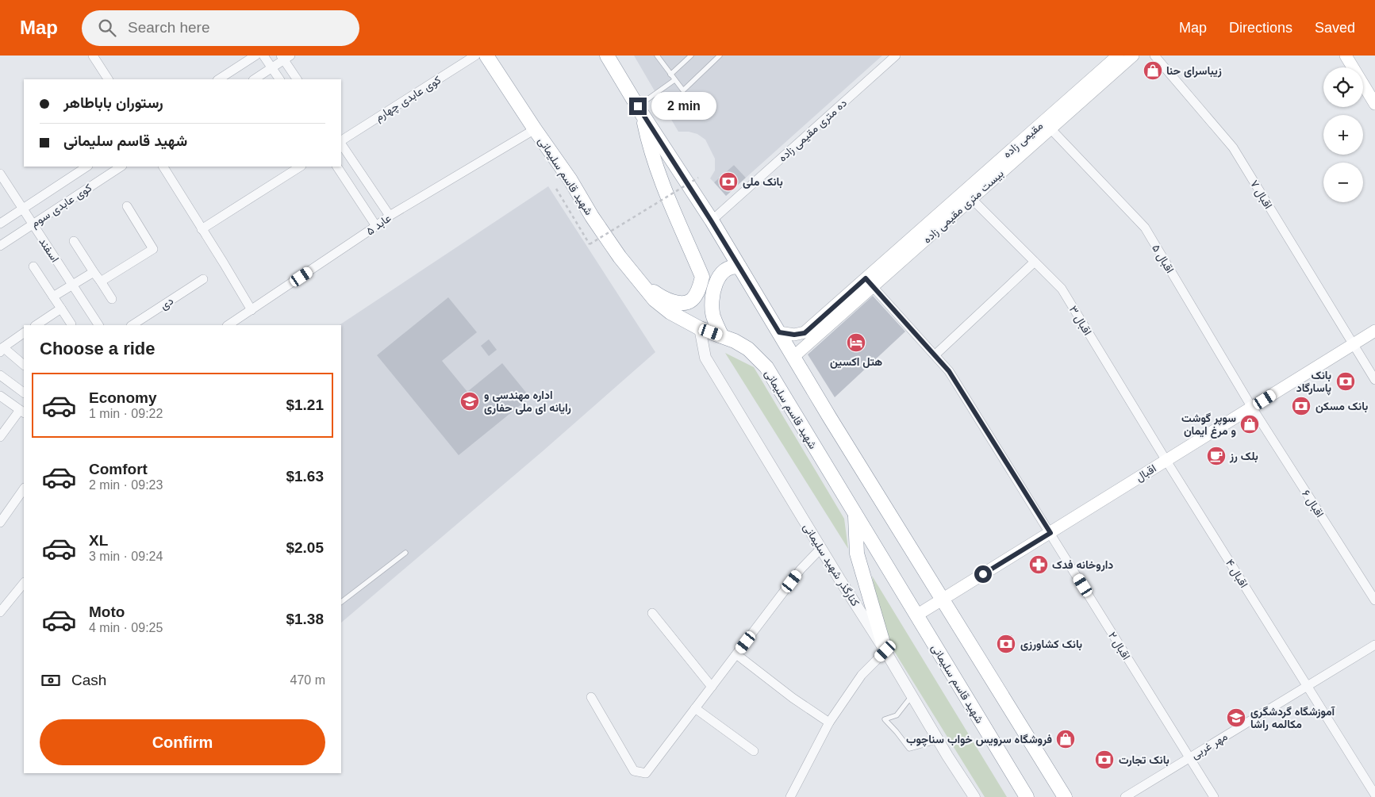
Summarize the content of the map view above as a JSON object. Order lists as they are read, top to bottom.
{
  "streets": {
    "highway": ["شهید قاسم سلیمانی"],
    "main road": ["مقیمی زاده", "بیست متری مقیمی زاده", "اقبال"],
    "street": [
      "کوی عابدی چهارم",
      "ده متری مقیمی زاده",
      "اقبال ۷",
      "کوی عابدی سوم",
      "عابد ۵",
      "اسفند",
      "اقبال ۵",
      "دی",
      "اقبال ۳",
      "اقبال ۶",
      "کنارگذر شهید سلیمانی",
      "اقبال ۴",
      "اقبال ۲",
      "مهر غربی"
    ]
  },
  "crossings": [
    ["مقیمی زاده", "بیست متری مقیمی زاده"],
    ["مقیمی زاده", "اقبال ۵"],
    ["شهید قاسم سلیمانی", "عابد ۵"],
    ["شهید قاسم سلیمانی", "اقبال"],
    ["شهید قاسم سلیمانی", "کنارگذر شهید سلیمانی"],
    ["اقبال ۷", "اقبال"],
    ["کوی عابدی سوم", "اسفند"],
    ["بیست متری مقیمی زاده", "اقبال ۵"],
    ["بیست متری مقیمی زاده", "اقبال ۳"],
    ["بیست متری مقیمی زاده", "اقبال ۲"],
    ["اقبال ۵", "اقبال"],
    ["اقبال ۵", "اقبال ۶"],
    ["اقبال ۳", "اقبال"],
    ["اقبال ۳", "اقبال ۴"],
    ["اقبال", "اقبال ۶"],
    ["اقبال", "اقبال ۴"],
    ["اقبال", "اقبال ۲"],
    ["اقبال ۴", "مهر غربی"],
    ["اقبال ۲", "مهر غربی"]
  ],
  "places": {
    "shop": ["زیباسرای حنا", "سوپر گوشت و مرغ ایمان", "فروشگاه سرویس خواب سناچوب"],
    "bank": [
      "بانک ملی",
      "بانک پاسارگاد",
      "بانک مسکن",
      "بانک کشاورزی",
      "بانک تجارت"
    ],
    "hotel": ["هتل اکسین"],
    "school or university": ["اداره مهندسی و رایانه ای ملی حفاری", "آموزشگاه گردشگری مکالمه راشا"],
    "cafe": ["بلک رز"],
    "pharmacy": ["داروخانه فدک"]
  },
  "page": {
    "header": "Map",
    "search": "Search here",
    "nav": ["Map", "Directions", "Saved"],
    "map_buttons": ["+", "−"],
    "banner": ["رستوران باباطاهر", "شهید قاسم سلیمانی"],
    "bubble": "2 min",
    "heading": "Choose a ride",
    "list": [
      {
        "name": "Economy",
        "note": "1 min · 09:22",
        "value": "$1.21"
      },
      {
        "name": "Comfort",
        "note": "2 min · 09:23",
        "value": "$1.63"
      },
      {
        "name": "XL",
        "note": "3 min · 09:24",
        "value": "$2.05"
      },
      {
        "name": "Moto",
        "note": "4 min · 09:25",
        "value": "$1.38"
      }
    ],
    "pay": ["Cash", "470 m"],
    "buttons": "Confirm"
  }
}
